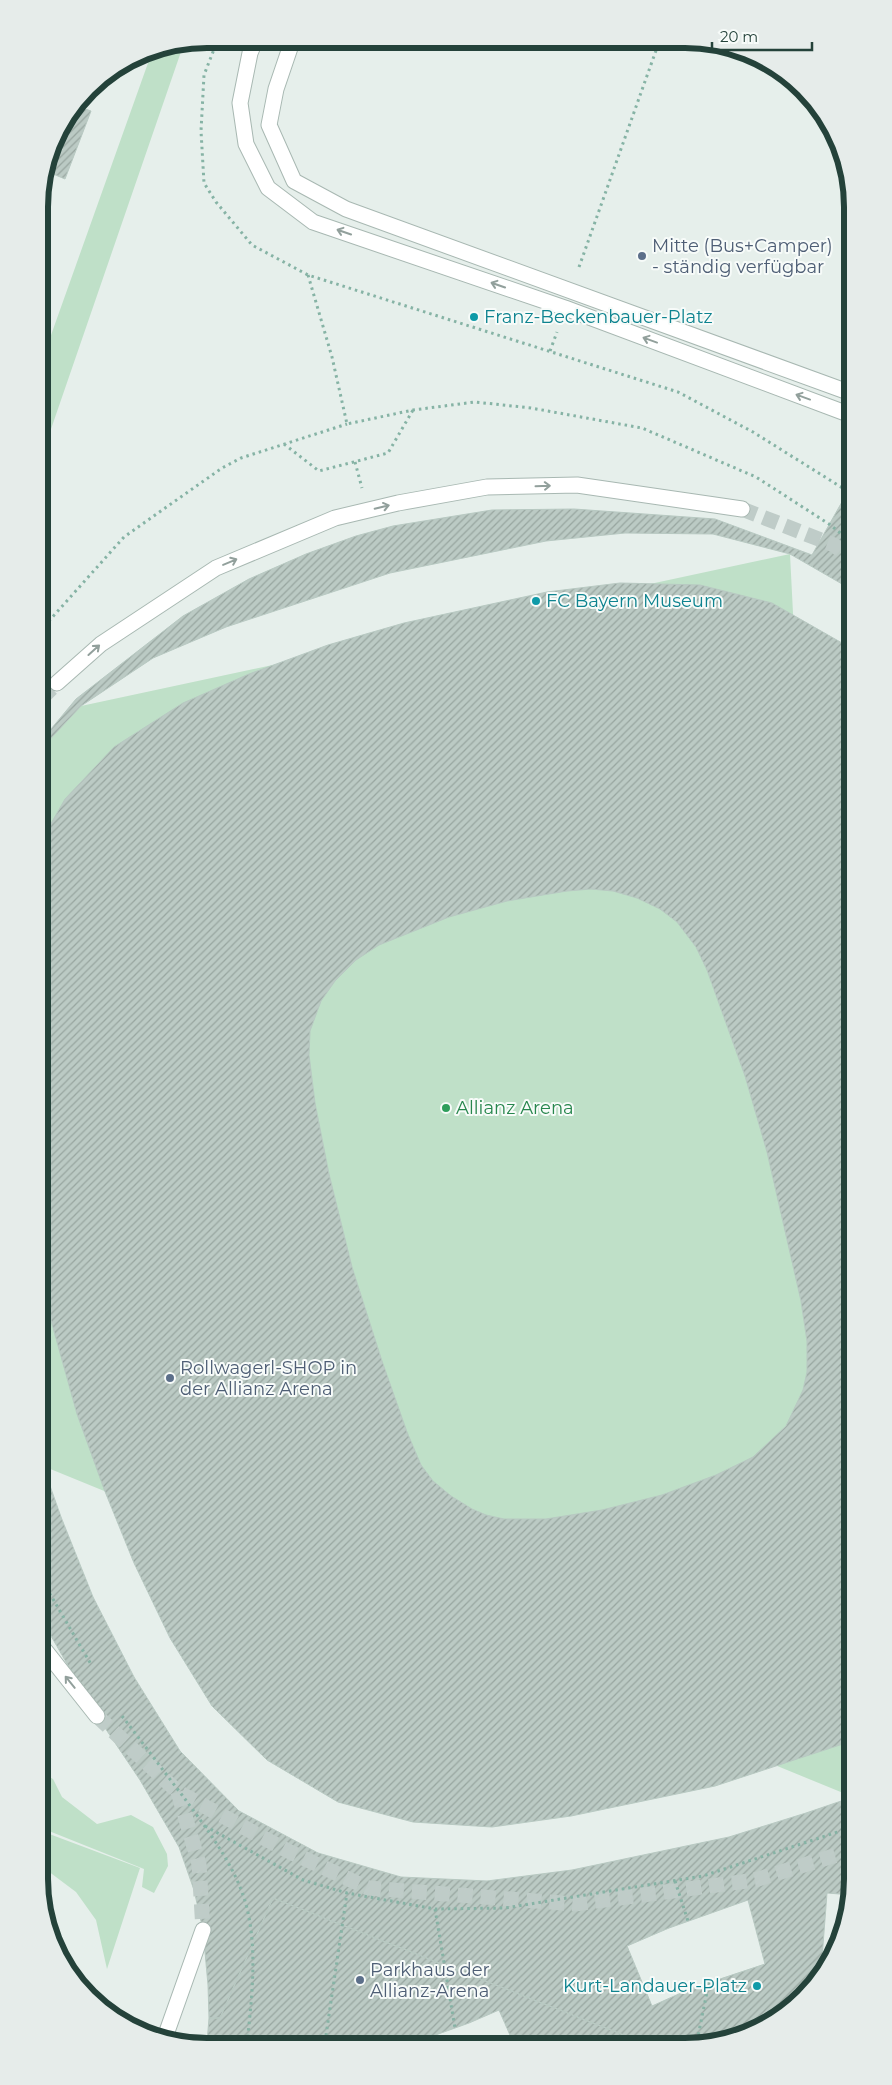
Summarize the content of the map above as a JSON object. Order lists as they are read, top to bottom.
{
  "places": [
    "Mitte (Bus+Camper) - ständig verfügbar",
    "Franz-Beckenbauer-Platz",
    "FC Bayern Museum",
    "Allianz Arena",
    "Rollwagerl-SHOP in der Allianz Arena",
    "Parkhaus der Allianz-Arena",
    "Kurt-Landauer-Platz"
  ],
  "scale_bar": "20 m"
}
